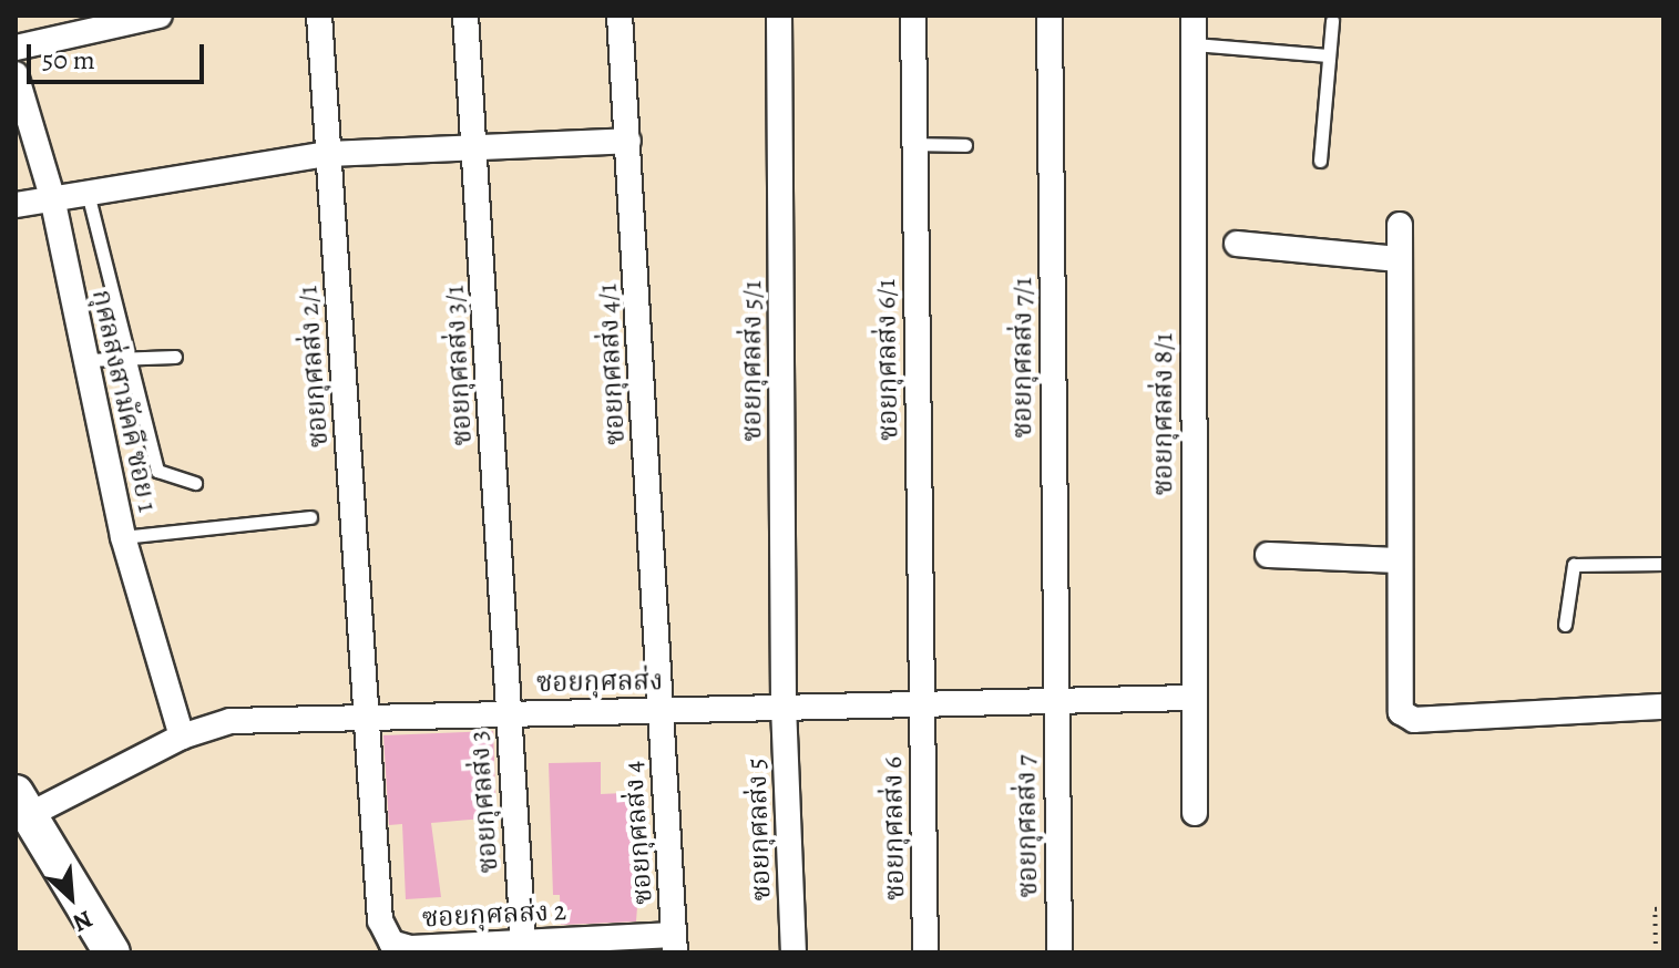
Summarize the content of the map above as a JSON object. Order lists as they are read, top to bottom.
{
  "streets": {
    "street": [
      "ซอยกุศลส่ง 7/1",
      "ซอยกุศลส่ง 6/1",
      "ซอยกุศลส่ง 5/1",
      "ซอยกุศลส่ง 4/1",
      "ซอยกุศลส่ง 3/1",
      "ซอยกุศลส่ง 2/1",
      "กุศลส่งสามัคคี ซอย 1",
      "ซอยกุศลส่ง 8/1",
      "ซอยกุศลส่ง",
      "ซอยกุศลส่ง 3",
      "ซอยกุศลส่ง 7",
      "ซอยกุศลส่ง 6",
      "ซอยกุศลส่ง 5",
      "ซอยกุศลส่ง 4",
      "ซอยกุศลส่ง 2"
    ]
  },
  "crossings": [
    ["ซอยกุศลส่ง 7/1", "ซอยกุศลส่ง"],
    ["ซอยกุศลส่ง 7/1", "ซอยกุศลส่ง 7"],
    ["ซอยกุศลส่ง 6/1", "ซอยกุศลส่ง"],
    ["ซอยกุศลส่ง 6/1", "ซอยกุศลส่ง 6"],
    ["ซอยกุศลส่ง 5/1", "ซอยกุศลส่ง"],
    ["ซอยกุศลส่ง 5/1", "ซอยกุศลส่ง 5"],
    ["ซอยกุศลส่ง 4/1", "ซอยกุศลส่ง"],
    ["ซอยกุศลส่ง 4/1", "ซอยกุศลส่ง 4"],
    ["ซอยกุศลส่ง 3/1", "ซอยกุศลส่ง"],
    ["ซอยกุศลส่ง 3/1", "ซอยกุศลส่ง 3"],
    ["ซอยกุศลส่ง 2/1", "ซอยกุศลส่ง"],
    ["ซอยกุศลส่ง 2/1", "ซอยกุศลส่ง 2"],
    ["กุศลส่งสามัคคี ซอย 1", "ซอยกุศลส่ง"],
    ["ซอยกุศลส่ง 8/1", "ซอยกุศลส่ง"],
    ["ซอยกุศลส่ง", "ซอยกุศลส่ง 3"],
    ["ซอยกุศลส่ง", "ซอยกุศลส่ง 7"],
    ["ซอยกุศลส่ง", "ซอยกุศลส่ง 6"],
    ["ซอยกุศลส่ง", "ซอยกุศลส่ง 5"],
    ["ซอยกุศลส่ง", "ซอยกุศลส่ง 4"],
    ["ซอยกุศลส่ง", "ซอยกุศลส่ง 2"],
    ["ซอยกุศลส่ง 3", "ซอยกุศลส่ง 2"],
    ["ซอยกุศลส่ง 4", "ซอยกุศลส่ง 2"]
  ],
  "scale_bar": "50 m",
  "north": "bottom right"
}
